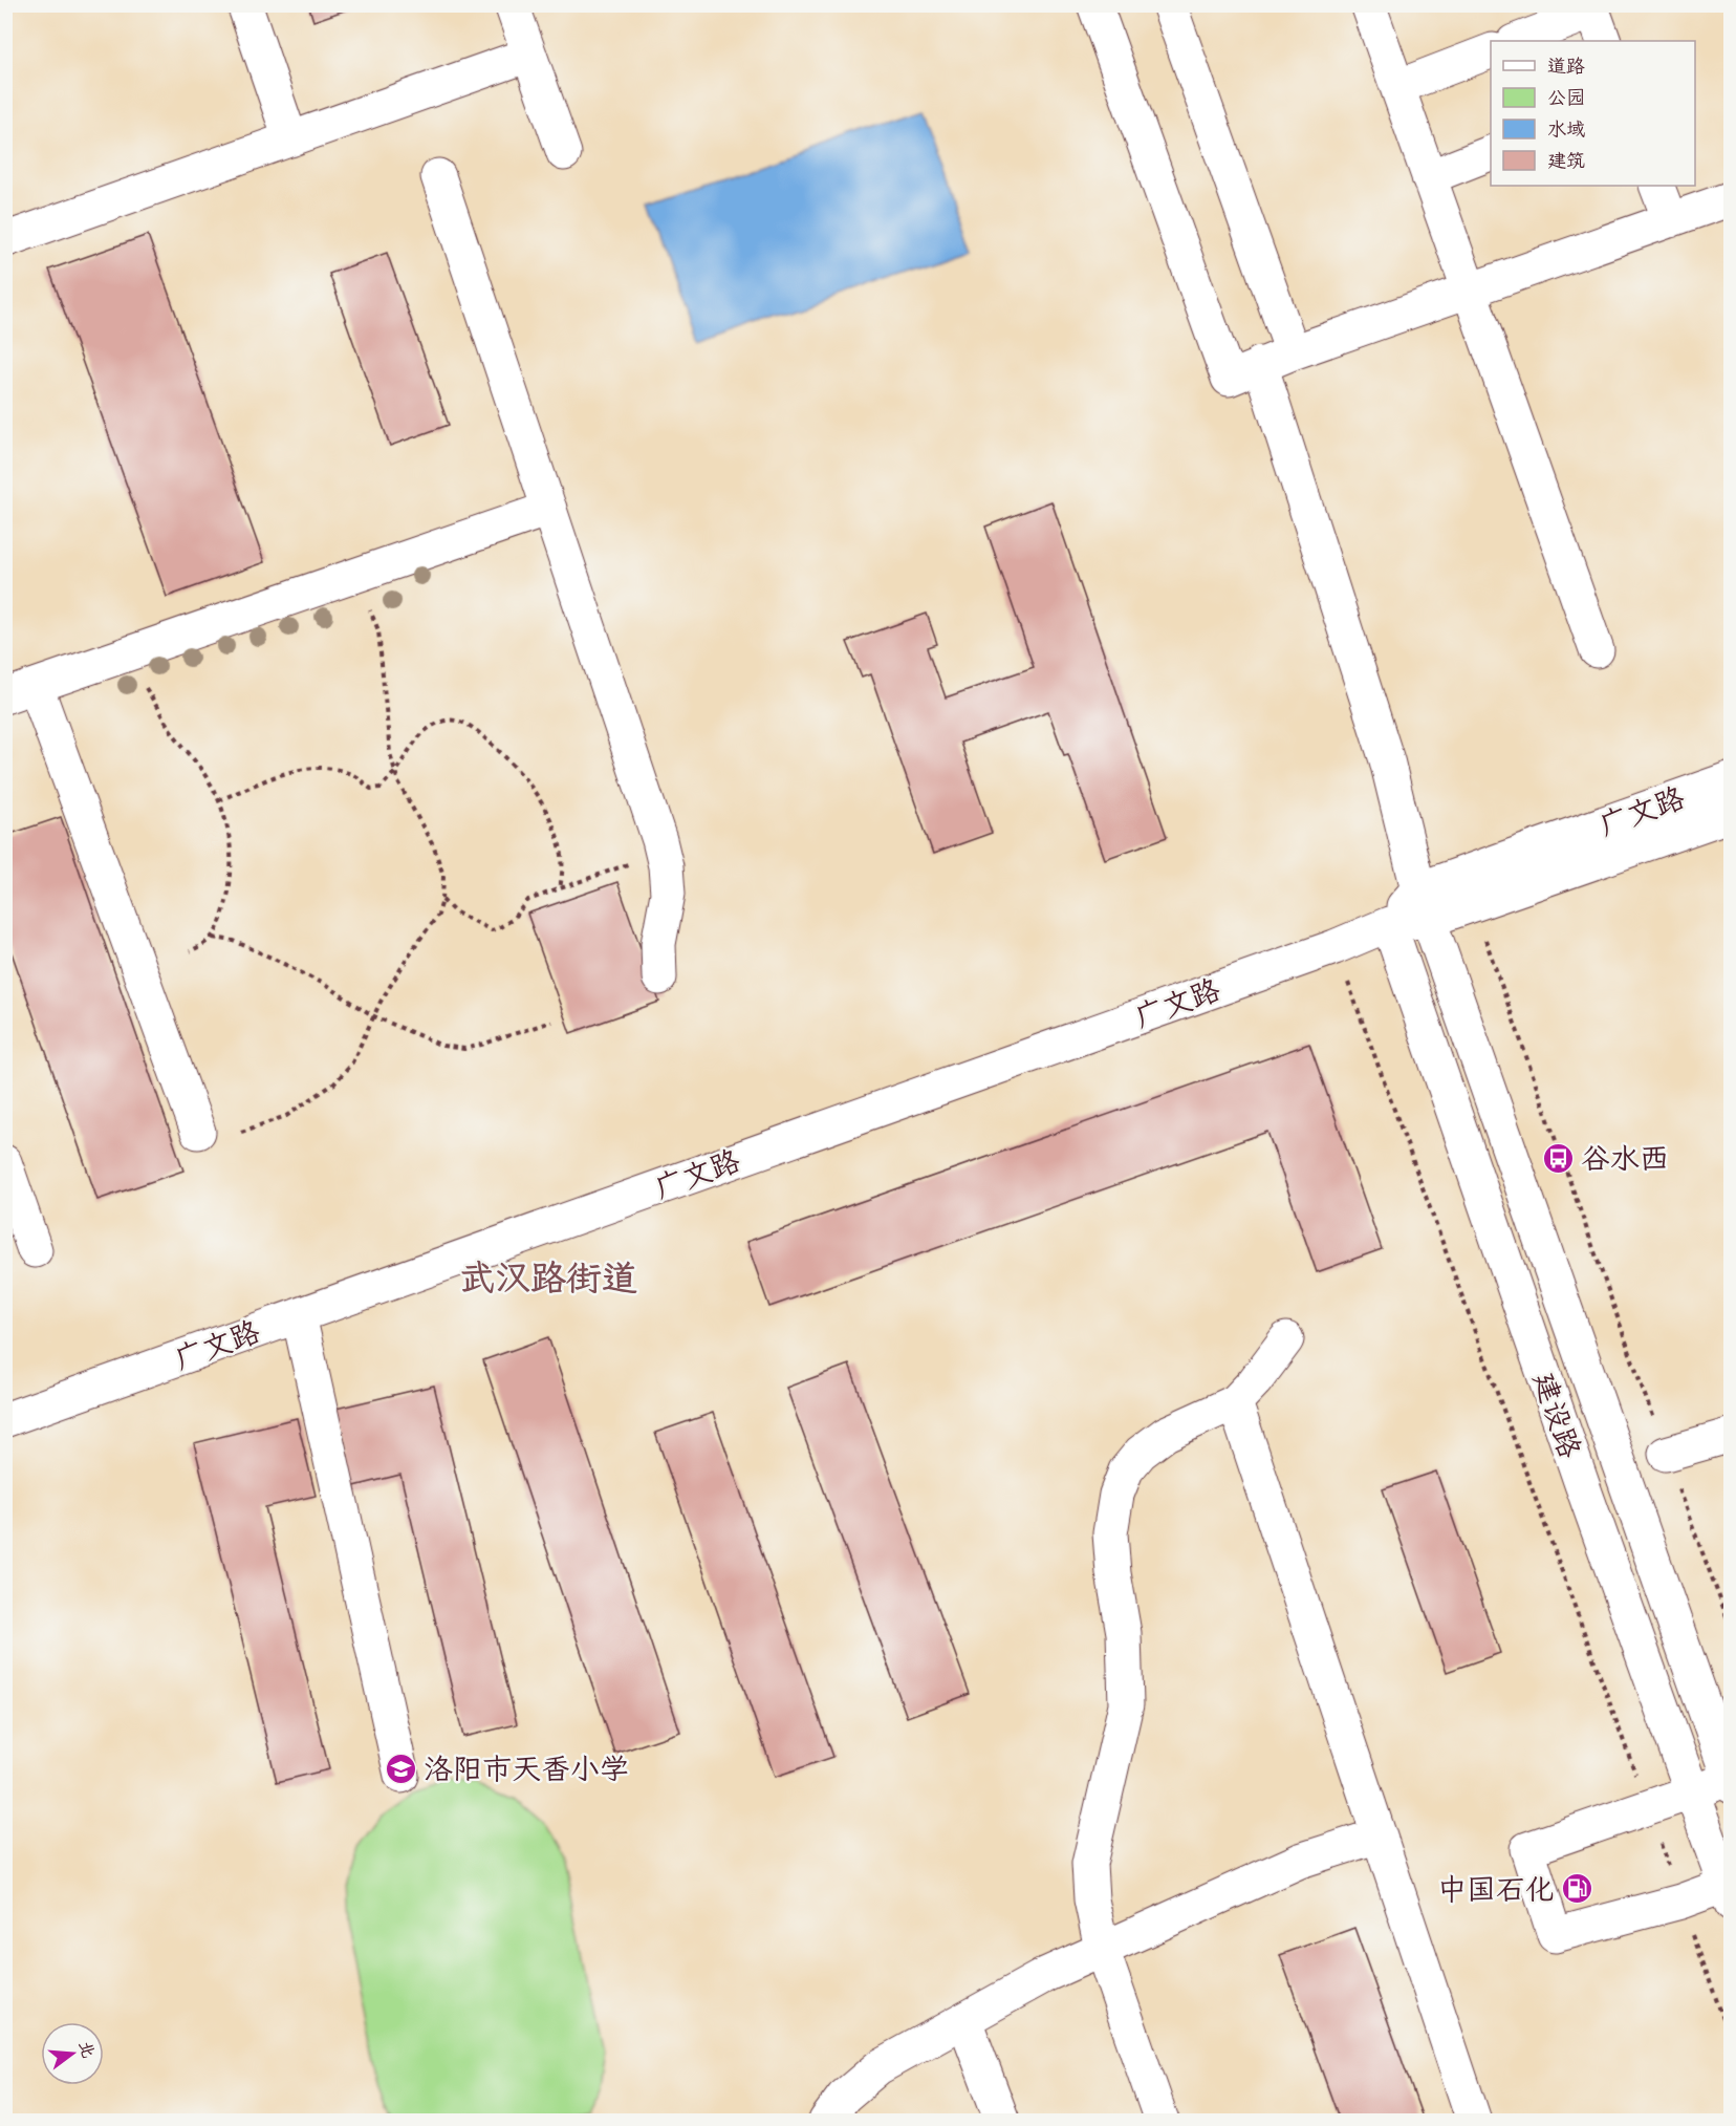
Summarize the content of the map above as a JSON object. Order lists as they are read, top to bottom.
{
  "streets": {
    "street": ["广文路", "建设路"]
  },
  "crossings": [
    ["广文路", "建设路"]
  ],
  "districts": ["武汉路街道"],
  "places": {
    "bus stop": ["谷水西"],
    "school or university": ["洛阳市天香小学"],
    "fuel station": ["中国石化"]
  },
  "legend": [
    "道路",
    "公园",
    "水域",
    "建筑"
  ],
  "north": "right"
}
